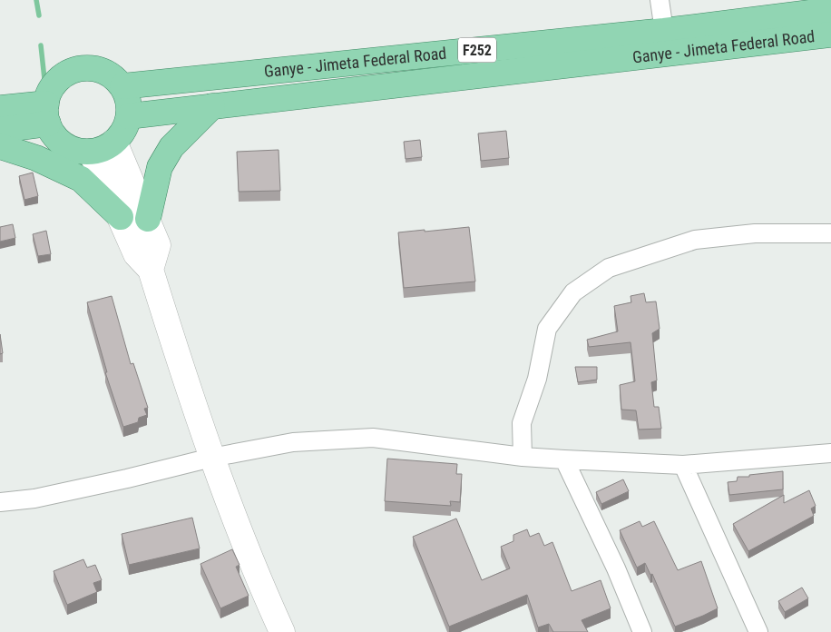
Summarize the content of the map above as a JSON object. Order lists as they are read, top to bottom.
{
  "streets": {
    "main road": ["Ganye - Jimeta Federal Road", "F252"]
  }
}
